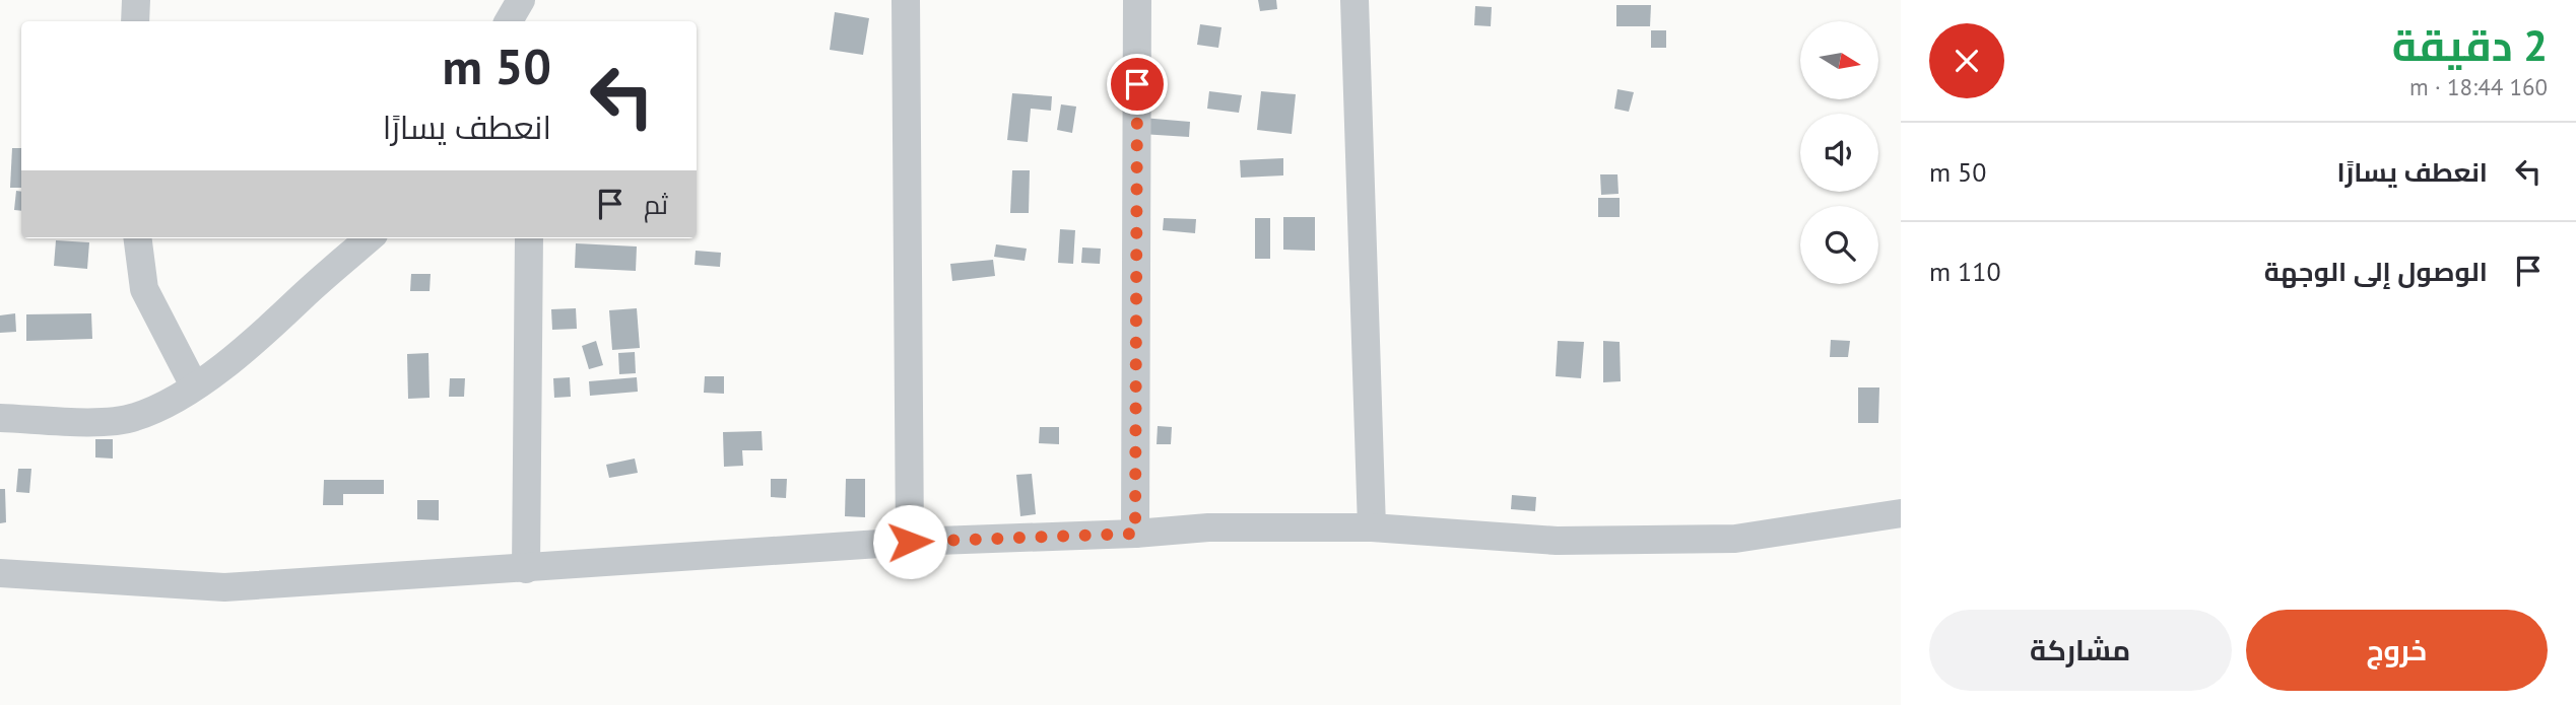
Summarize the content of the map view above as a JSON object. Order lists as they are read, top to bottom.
{
  "north": "right",
  "page": {
    "heading": ["2 دقيقة", "160 m · 18:44"],
    "turn": ["50 m", "انعطف يسارًا"],
    "list": [
      {
        "name": "انعطف يسارًا",
        "value": "50 m"
      },
      {
        "name": "الوصول إلى الوجهة",
        "value": "110 m"
      }
    ],
    "then": "ثم",
    "buttons": ["خروج", "مشاركة"]
  }
}
